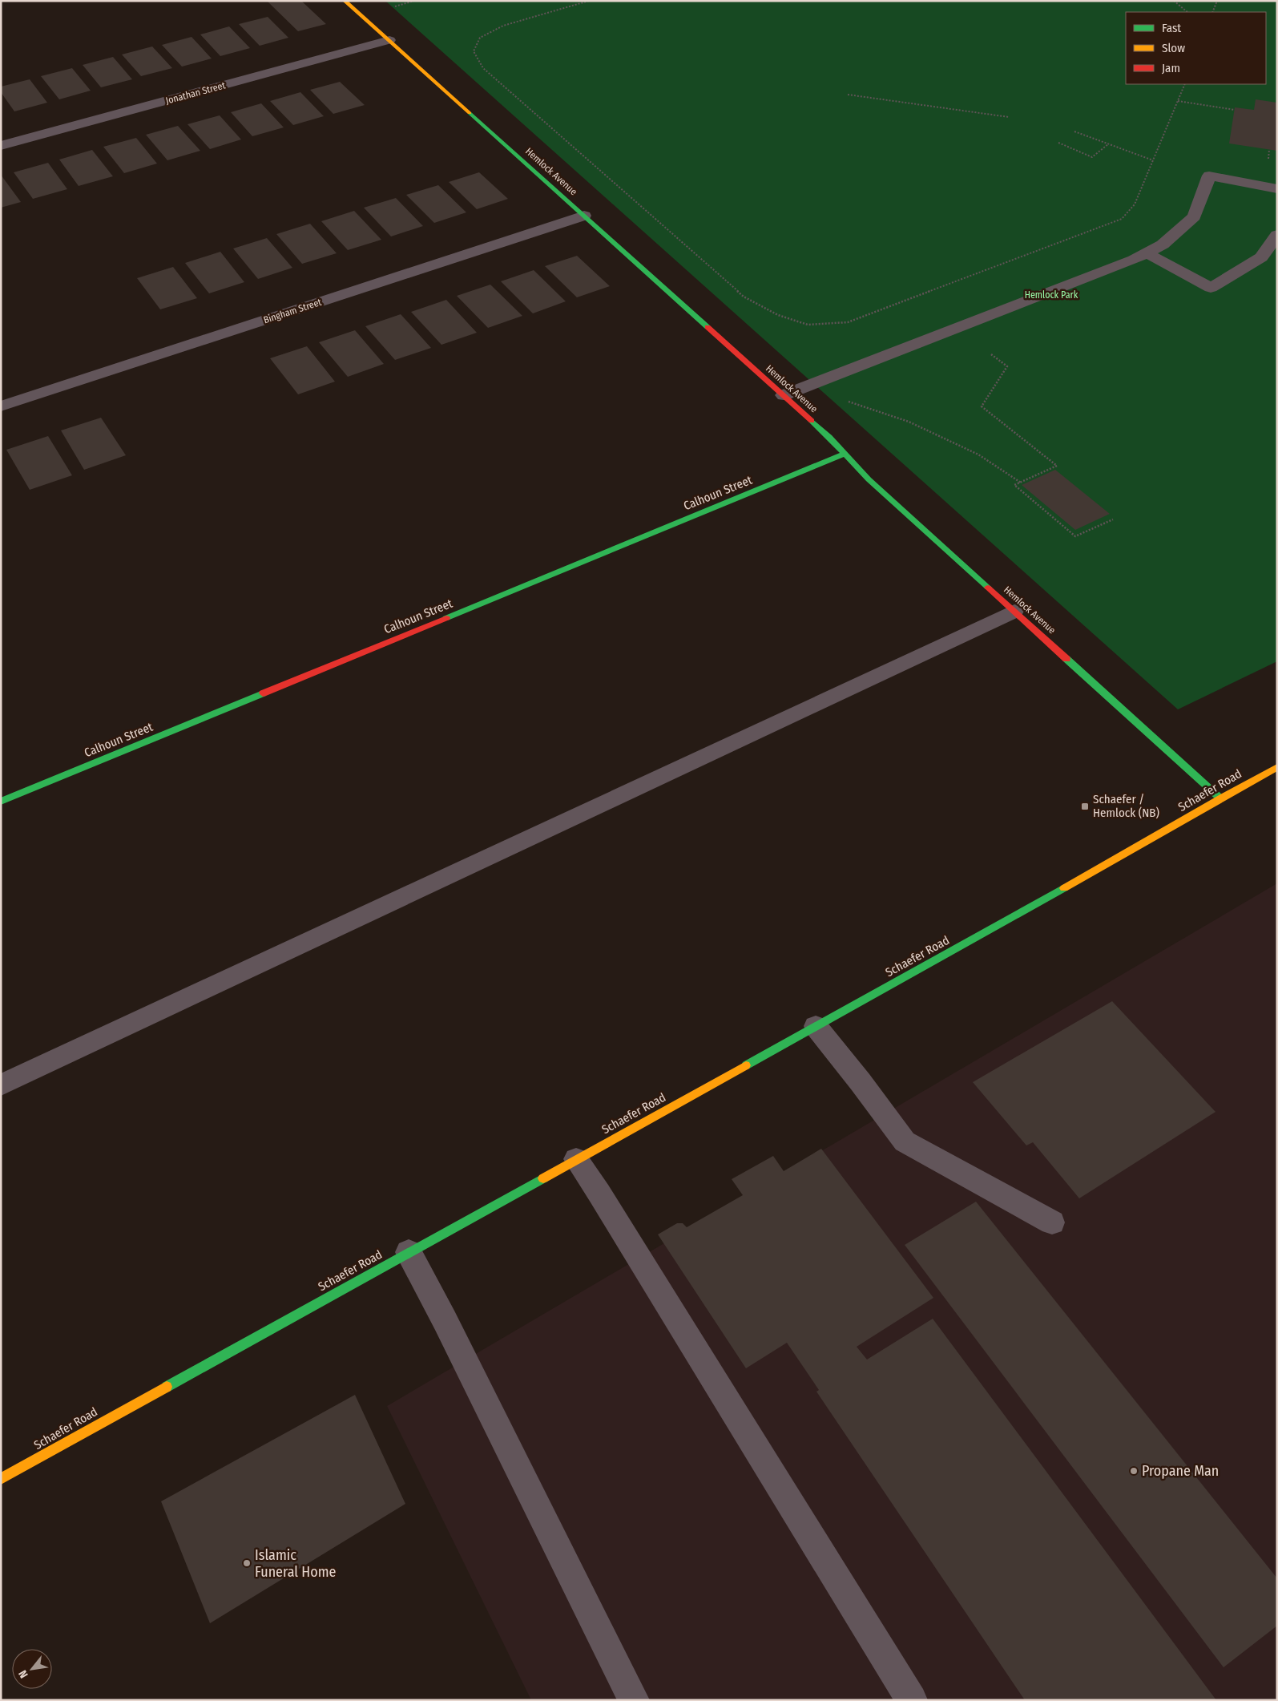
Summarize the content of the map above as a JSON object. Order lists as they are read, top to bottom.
{
  "streets": {
    "street": [
      "Jonathan Street",
      "Hemlock Avenue",
      "Bingham Street",
      "Calhoun Street",
      "Schaefer Road"
    ]
  },
  "crossings": [
    ["Jonathan Street", "Hemlock Avenue"],
    ["Hemlock Avenue", "Bingham Street"],
    ["Hemlock Avenue", "Calhoun Street"],
    ["Hemlock Avenue", "Schaefer Road"]
  ],
  "parks": ["Hemlock Park"],
  "places": {
    "transit": ["Schaefer / Hemlock (NB)"],
    "other": ["Propane Man", "Islamic Funeral Home"]
  },
  "legend": ["Fast", "Slow", "Jam"],
  "north": "bottom left"
}
